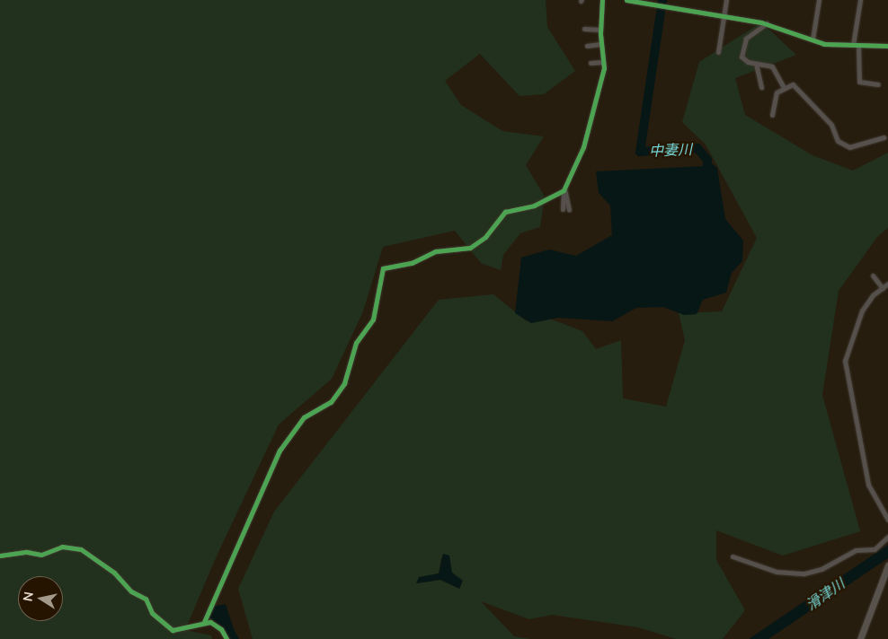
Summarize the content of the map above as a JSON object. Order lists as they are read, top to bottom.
{
  "water": ["中妻川", "滑津川"],
  "north": "left"
}
